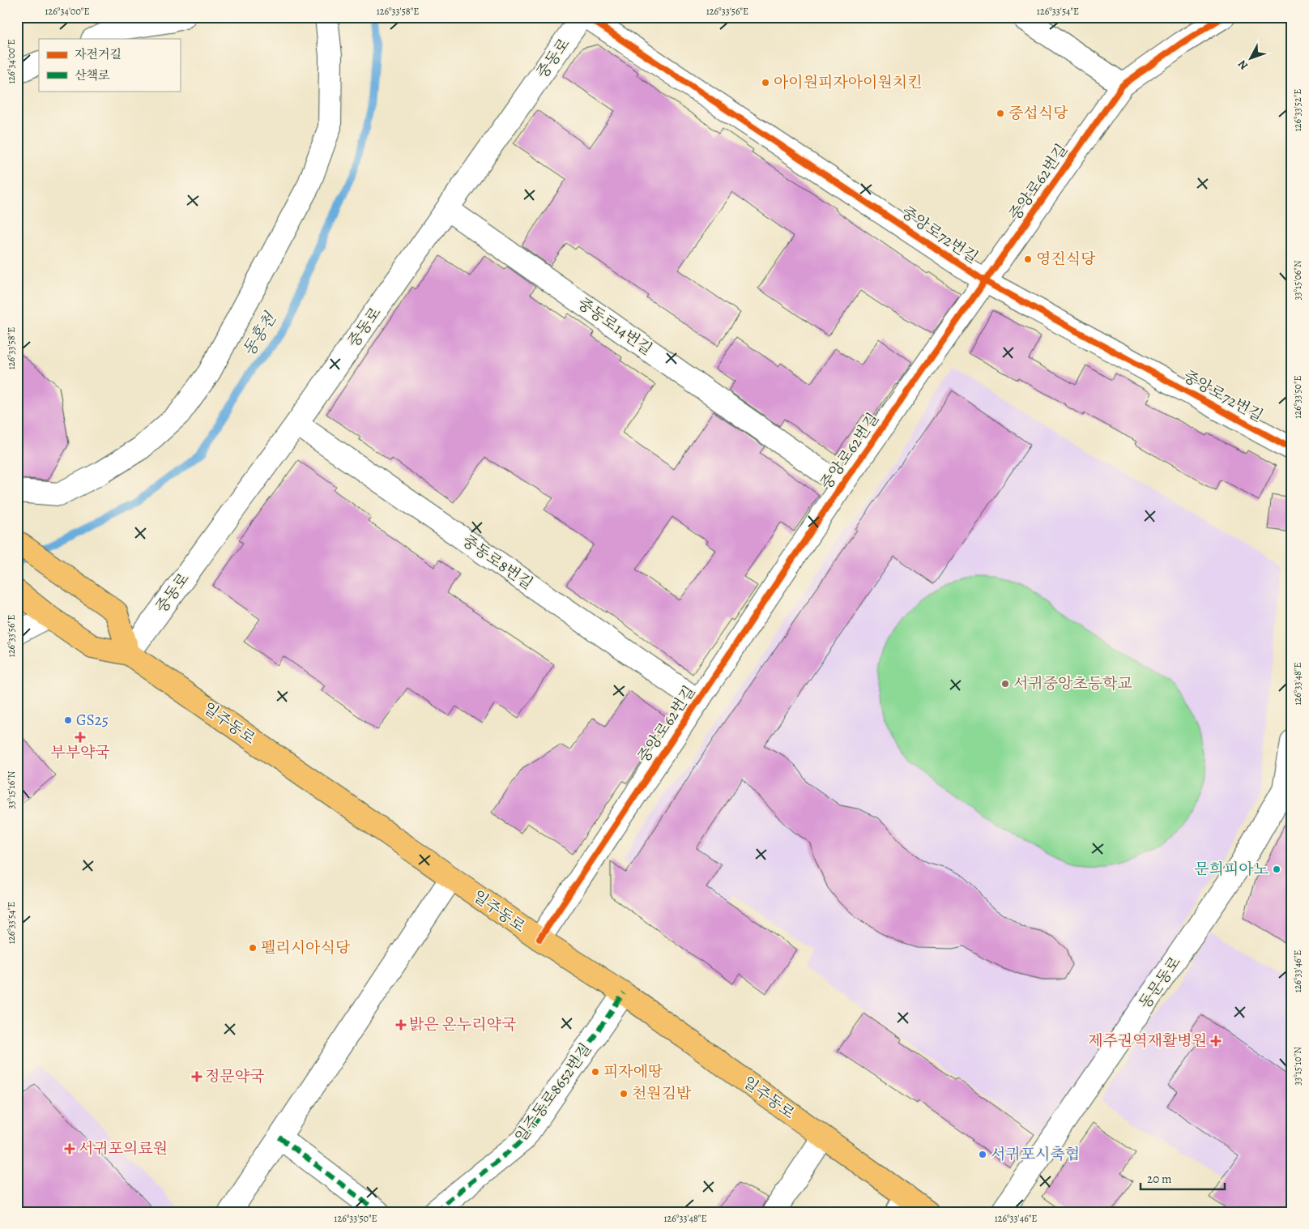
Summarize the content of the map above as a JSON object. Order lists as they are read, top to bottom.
{
  "streets": {
    "main road": ["일주동로"],
    "street": [
      "중동로",
      "중앙로62번길",
      "중앙로72번길",
      "중동로14번길",
      "중동로8번길",
      "동문동로",
      "일주동로8652번길"
    ]
  },
  "crossings": [
    ["중동로", "중동로14번길"],
    ["중동로", "중동로8번길"],
    ["중동로", "일주동로"],
    ["중앙로62번길", "중앙로72번길"],
    ["중앙로62번길", "중동로14번길"],
    ["중앙로62번길", "중동로8번길"],
    ["중앙로62번길", "일주동로"],
    ["일주동로", "일주동로8652번길"]
  ],
  "water": ["동홍천"],
  "places": {
    "other": [
      "아이원피자아이원치킨",
      "중섭식당",
      "영진식당",
      "서귀중앙초등학교",
      "GS25",
      "문희피아노",
      "펠리시아식당",
      "피자에땅",
      "천원김밥",
      "서귀포시축협"
    ],
    "health": [
      "부부약국",
      "밝은 온누리약국",
      "제주권역재활병원",
      "정문약국",
      "서귀포의료원"
    ]
  },
  "legend": ["자전거길", "산책로"],
  "scale_bar": "20 m",
  "north": "bottom left",
  "coordinates": [
    "126°34'00\"E",
    "126°33'58\"E",
    "126°33'56\"E",
    "126°33'54\"E",
    "126°33'52\"E",
    "33°15'06\"N",
    "126°33'50\"E",
    "126°33'48\"E",
    "33°15'16\"N",
    "126°33'46\"E",
    "33°15'10\"N"
  ]
}
